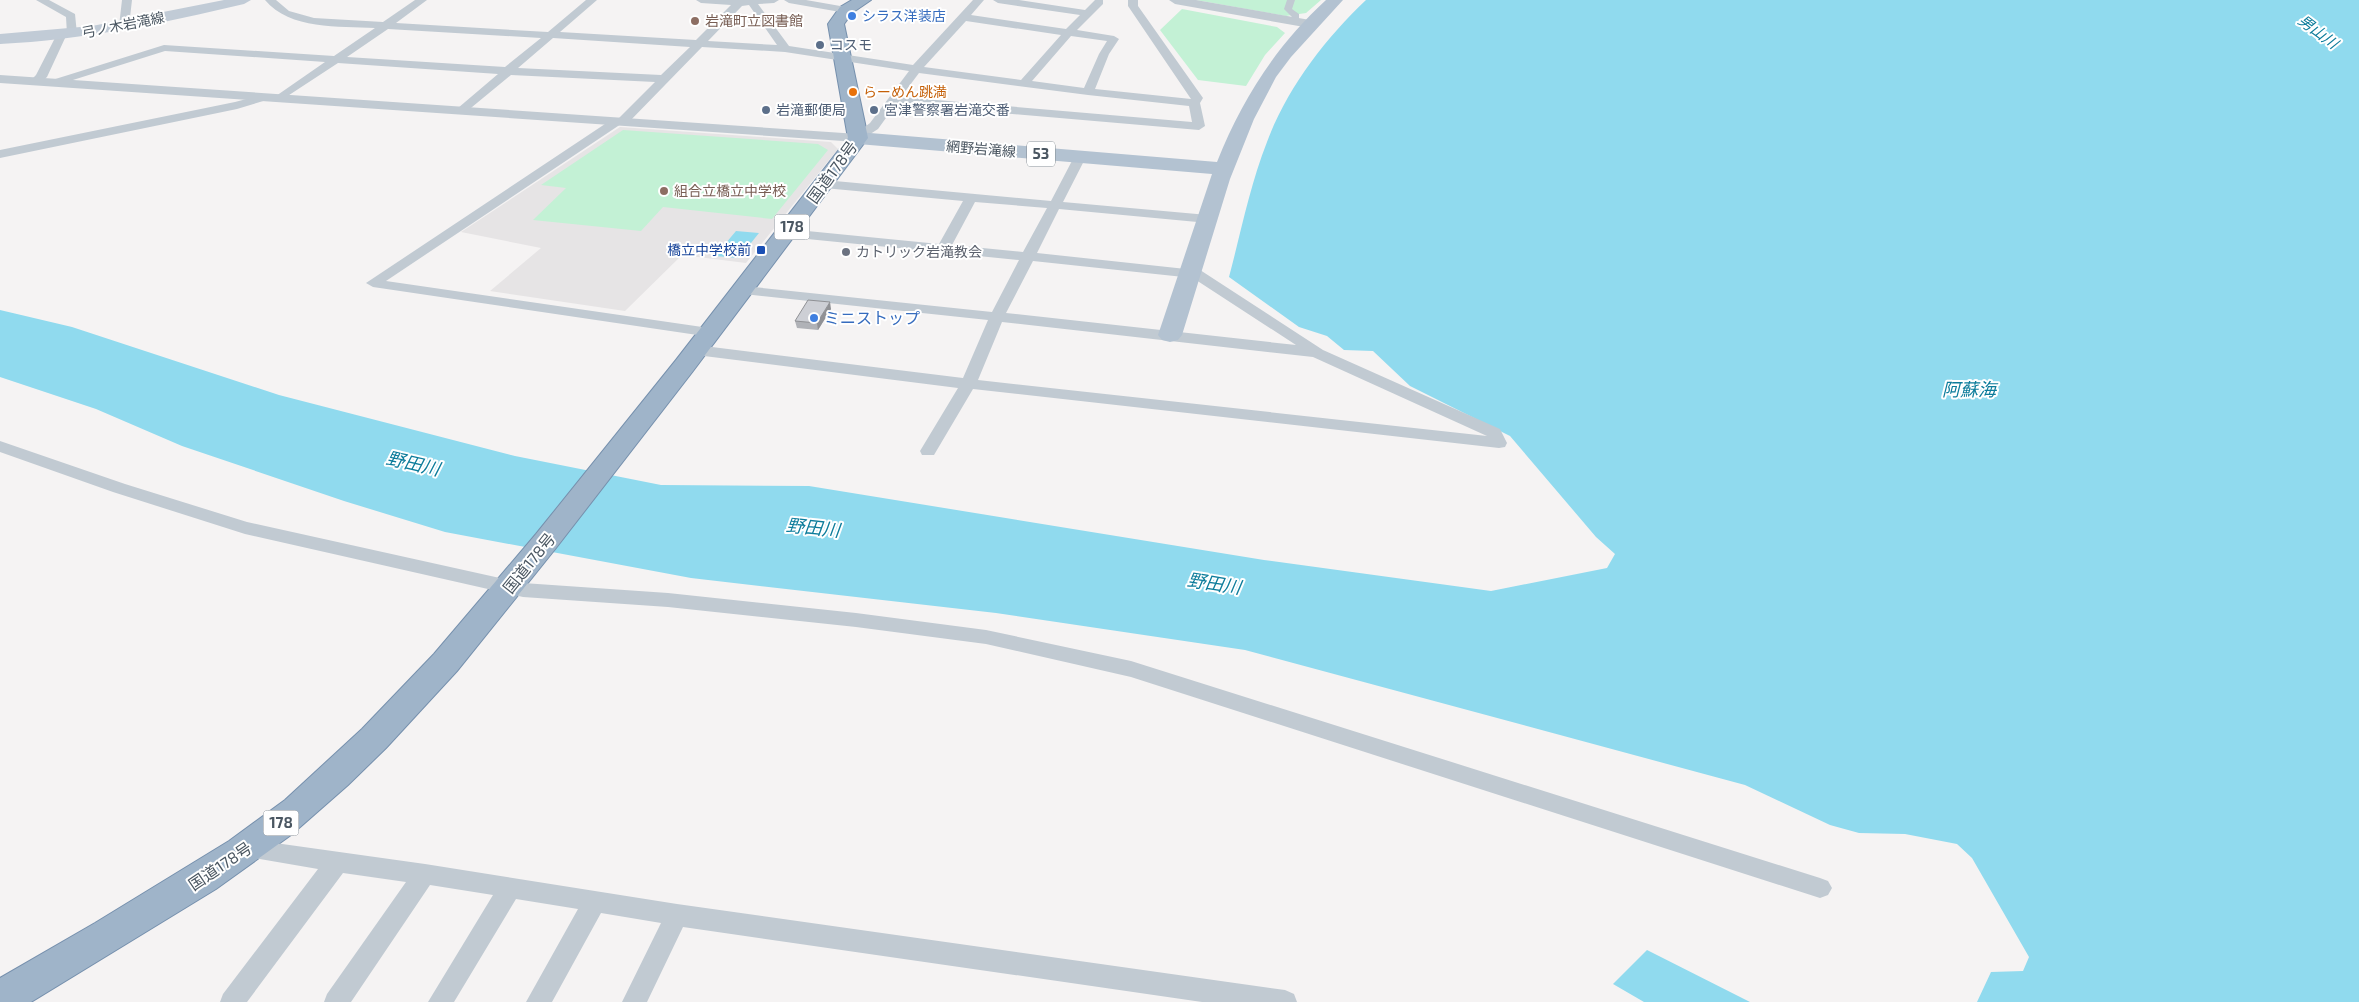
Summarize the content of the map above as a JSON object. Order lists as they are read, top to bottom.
{
  "streets": {
    "highway": ["国道178号", "178"],
    "main road": ["弓ノ木岩滝線", "網野岩滝線", "53"]
  },
  "crossings": [
    ["網野岩滝線", "国道178号"]
  ],
  "water": ["男山川", "阿蘇海", "野田川"],
  "places": {
    "other": [
      "シラス洋装店",
      "岩滝町立図書館",
      "コスモ",
      "らーめん跳満",
      "岩滝郵便局",
      "宮津警察署岩滝交番",
      "組合立橋立中学校",
      "カトリック岩滝教会",
      "ミニストップ"
    ],
    "transit": ["橋立中学校前"]
  }
}
